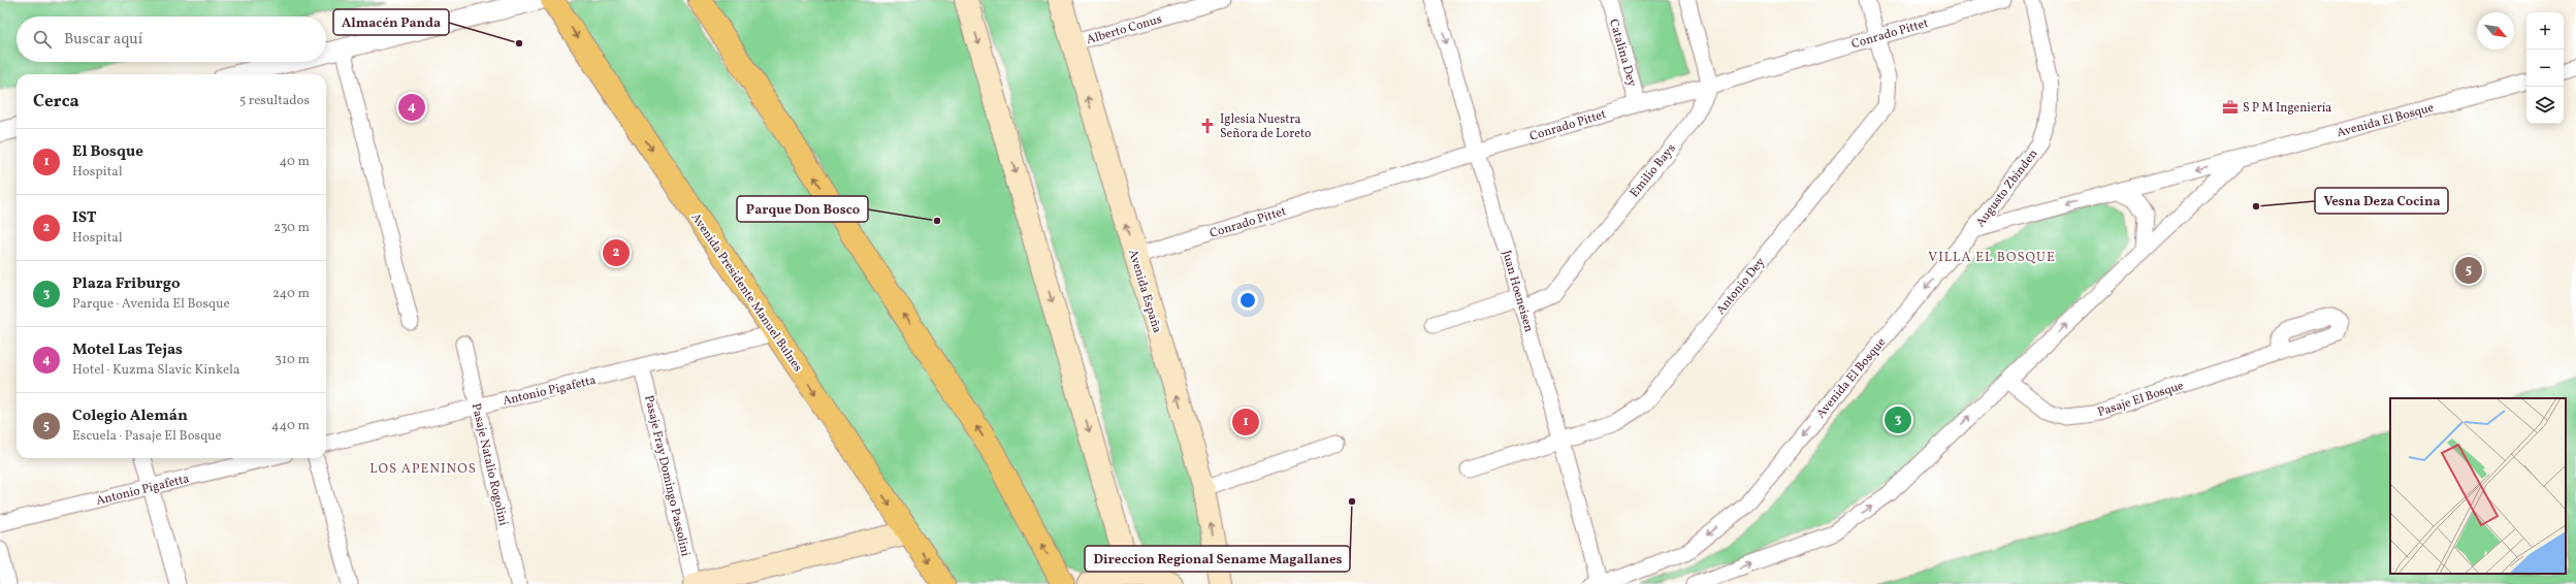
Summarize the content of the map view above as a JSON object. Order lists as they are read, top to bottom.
{
  "streets": {
    "main road": ["Avenida España", "Avenida Presidente Manuel Bulnes"],
    "street": [
      "Alberto Conus",
      "Conrado Pittet",
      "Catalina Dey",
      "Avenida El Bosque",
      "Emilio Bays",
      "Augusto Zbinden",
      "Antonio Dey",
      "Juan Hoeneisen",
      "Antonio Pigafetta",
      "Pasaje El Bosque",
      "Pasaje Natalio Rogolini",
      "Pasaje Fray Domingo Passolini"
    ]
  },
  "crossings": [
    ["Alberto Conus", "Avenida España"],
    ["Conrado Pittet", "Catalina Dey"],
    ["Conrado Pittet", "Emilio Bays"],
    ["Conrado Pittet", "Antonio Dey"],
    ["Conrado Pittet", "Avenida España"],
    ["Conrado Pittet", "Juan Hoeneisen"],
    ["Avenida El Bosque", "Augusto Zbinden"],
    ["Avenida El Bosque", "Juan Hoeneisen"],
    ["Avenida El Bosque", "Pasaje El Bosque"],
    ["Emilio Bays", "Juan Hoeneisen"],
    ["Antonio Dey", "Juan Hoeneisen"],
    ["Avenida Presidente Manuel Bulnes", "Antonio Pigafetta"],
    ["Antonio Pigafetta", "Pasaje Natalio Rogolini"],
    ["Antonio Pigafetta", "Pasaje Fray Domingo Passolini"]
  ],
  "districts": ["VILLA EL BOSQUE", "LOS APENINOS"],
  "places": {
    "other": [
      "Almacén Panda",
      "Vesna Deza Cocina",
      "Parque Don Bosco",
      "Direccion Regional Sename Magallanes"
    ],
    "office": ["S P M Ingeniería"],
    "church": ["Iglesia Nuestra Señora de Loreto"]
  },
  "north": "bottom right",
  "page": {
    "map_buttons": ["+", "−"],
    "search": "Buscar aquí",
    "heading": ["Cerca", "5 resultados"],
    "pins": [
      "4",
      "2",
      "5",
      "3",
      "1"
    ],
    "list": [
      {
        "mark": "1",
        "name": "El Bosque",
        "note": "Hospital",
        "value": "40 m"
      },
      {
        "mark": "2",
        "name": "IST",
        "note": "Hospital",
        "value": "230 m"
      },
      {
        "mark": "3",
        "name": "Plaza Friburgo",
        "note": "Parque · Avenida El Bosque",
        "value": "240 m"
      },
      {
        "mark": "4",
        "name": "Motel Las Tejas",
        "note": "Hotel · Kuzma Slavic Kinkela",
        "value": "310 m"
      },
      {
        "mark": "5",
        "name": "Colegio Alemán",
        "note": "Escuela · Pasaje El Bosque",
        "value": "440 m"
      }
    ]
  }
}
